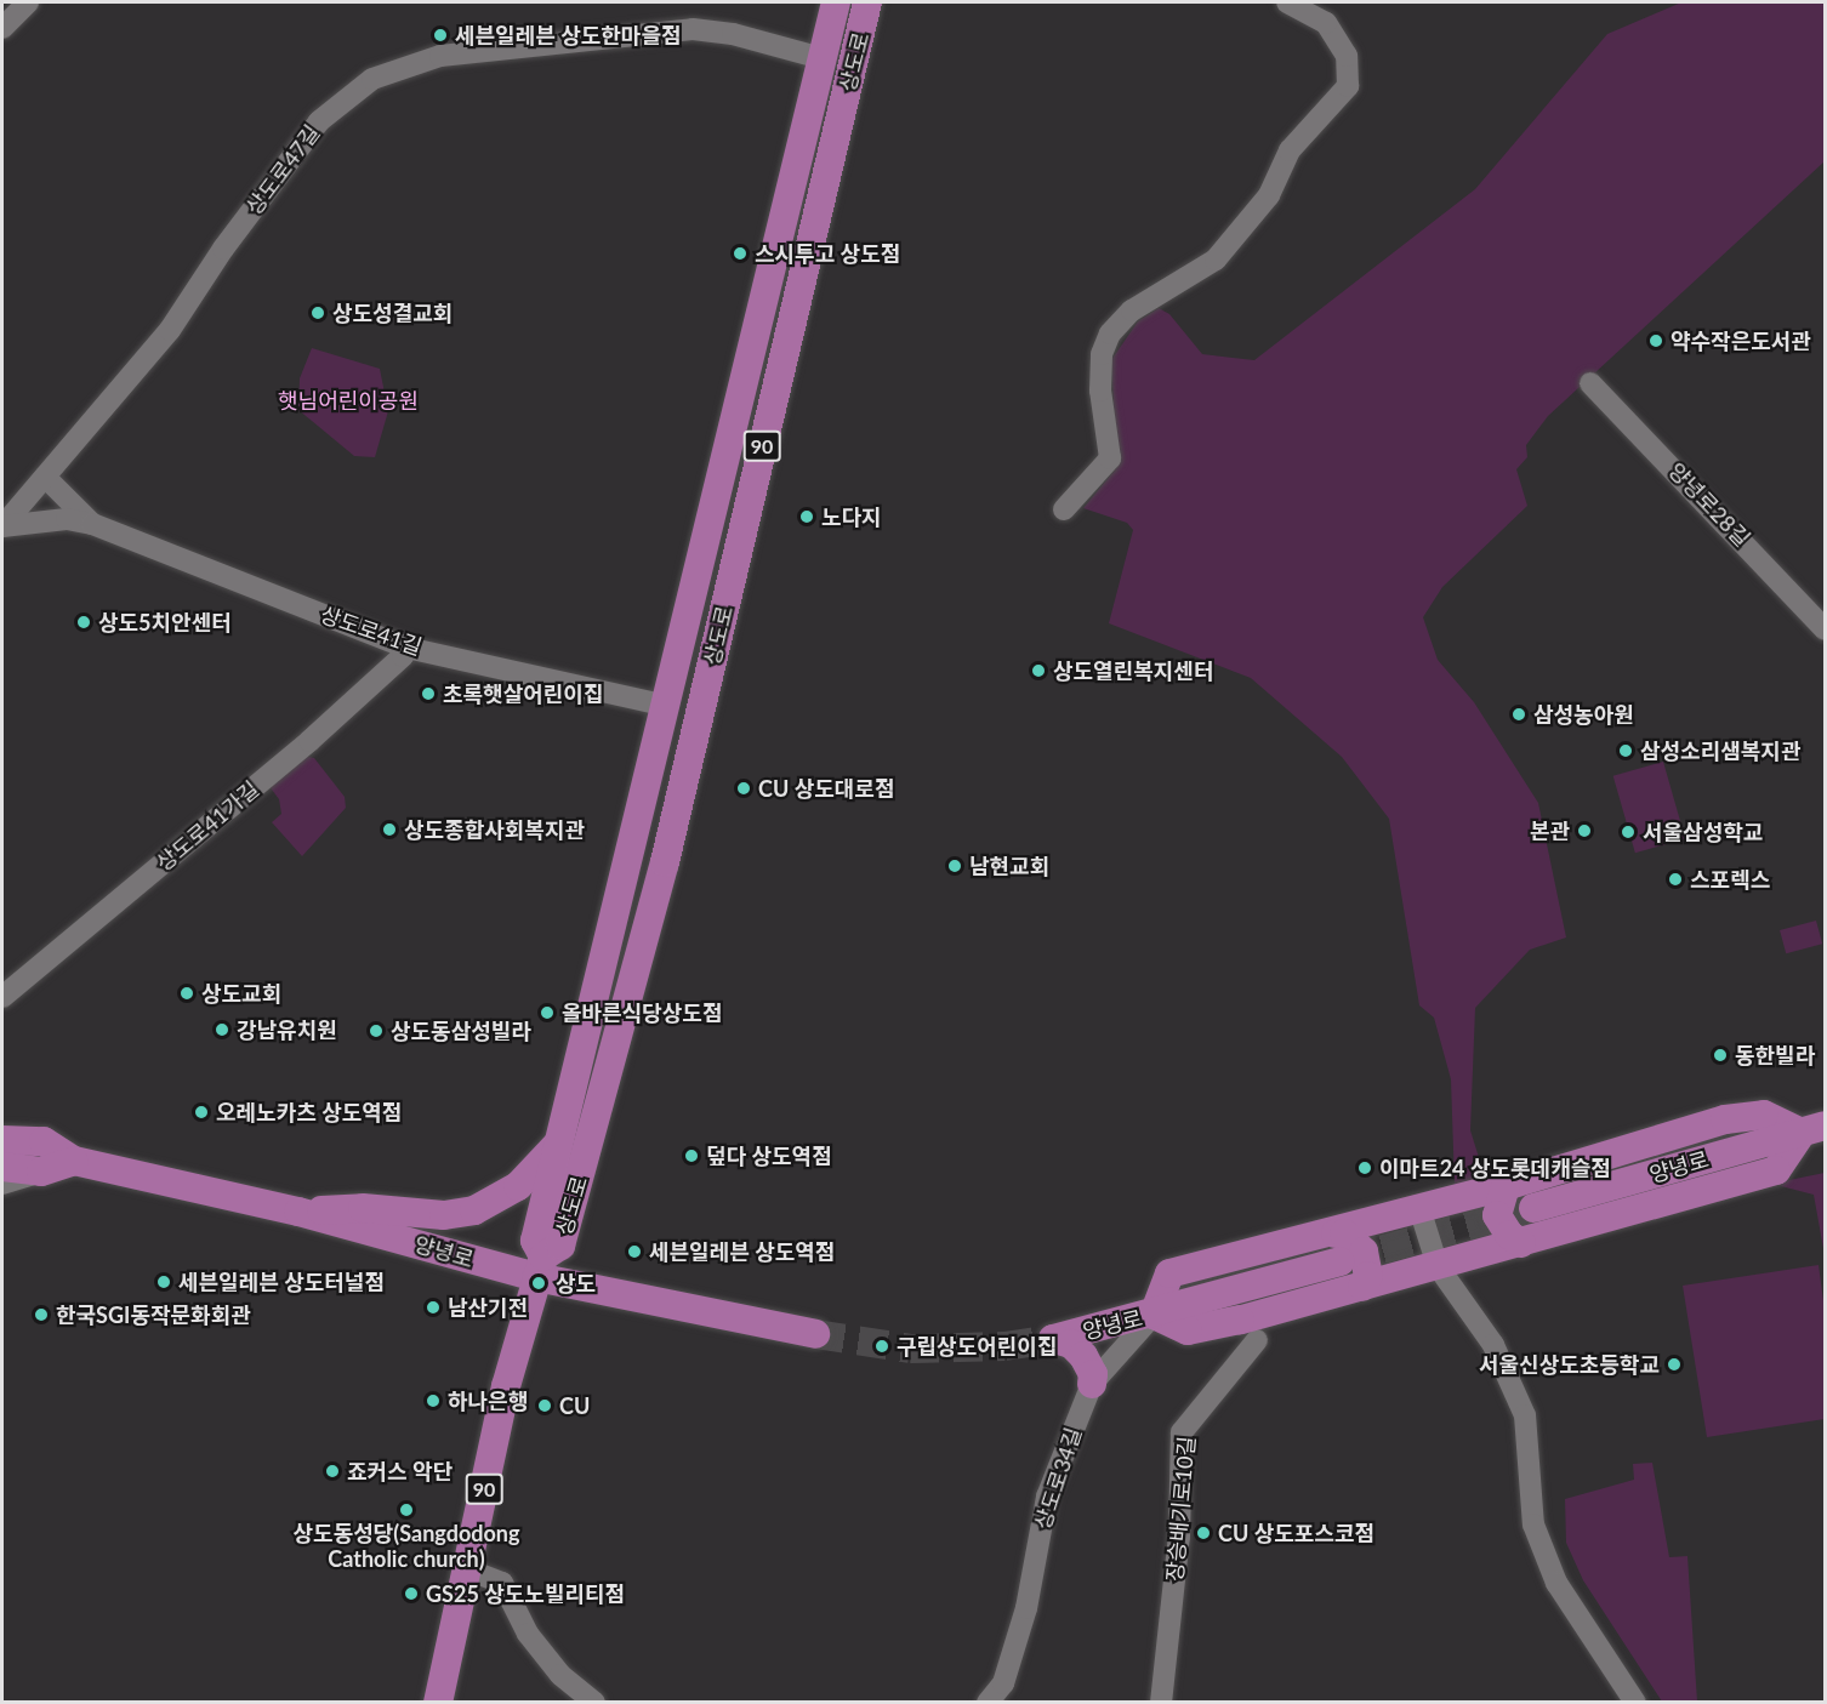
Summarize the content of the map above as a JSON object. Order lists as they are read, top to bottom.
{
  "streets": {
    "main road": ["상도로", "90", "양녕로"],
    "street": [
      "상도로47길",
      "양녕로28길",
      "상도로41길",
      "상도로41가길",
      "상도로34길",
      "장승배기로10길"
    ]
  },
  "crossings": [
    ["상도로", "상도로47길"],
    ["상도로", "상도로41길"],
    ["상도로", "양녕로"],
    ["상도로47길", "상도로41길"],
    ["상도로41길", "상도로41가길"],
    ["양녕로", "상도로34길"]
  ],
  "parks": ["햇님어린이공원"],
  "places": [
    "세븐일레븐 상도한마을점",
    "스시투고 상도점",
    "상도성결교회",
    "약수작은도서관",
    "노다지",
    "상도5치안센터",
    "상도열린복지센터",
    "초록햇살어린이집",
    "삼성농아원",
    "삼성소리샘복지관",
    "CU 상도대로점",
    "상도종합사회복지관",
    "본관",
    "서울삼성학교",
    "남현교회",
    "스포렉스",
    "상도교회",
    "올바른식당상도점",
    "강남유치원",
    "상도동삼성빌라",
    "동한빌라",
    "오레노카츠 상도역점",
    "덮다 상도역점",
    "이마트24 상도롯데캐슬점",
    "세븐일레븐 상도역점",
    "세븐일레븐 상도터널점",
    "상도",
    "남산기전",
    "한국SGI동작문화회관",
    "구립상도어린이집",
    "서울신상도초등학교",
    "하나은행",
    "CU",
    "죠커스 악단",
    "상도동성당(Sangdodong Catholic church)",
    "CU 상도포스코점",
    "GS25 상도노빌리티점"
  ]
}
